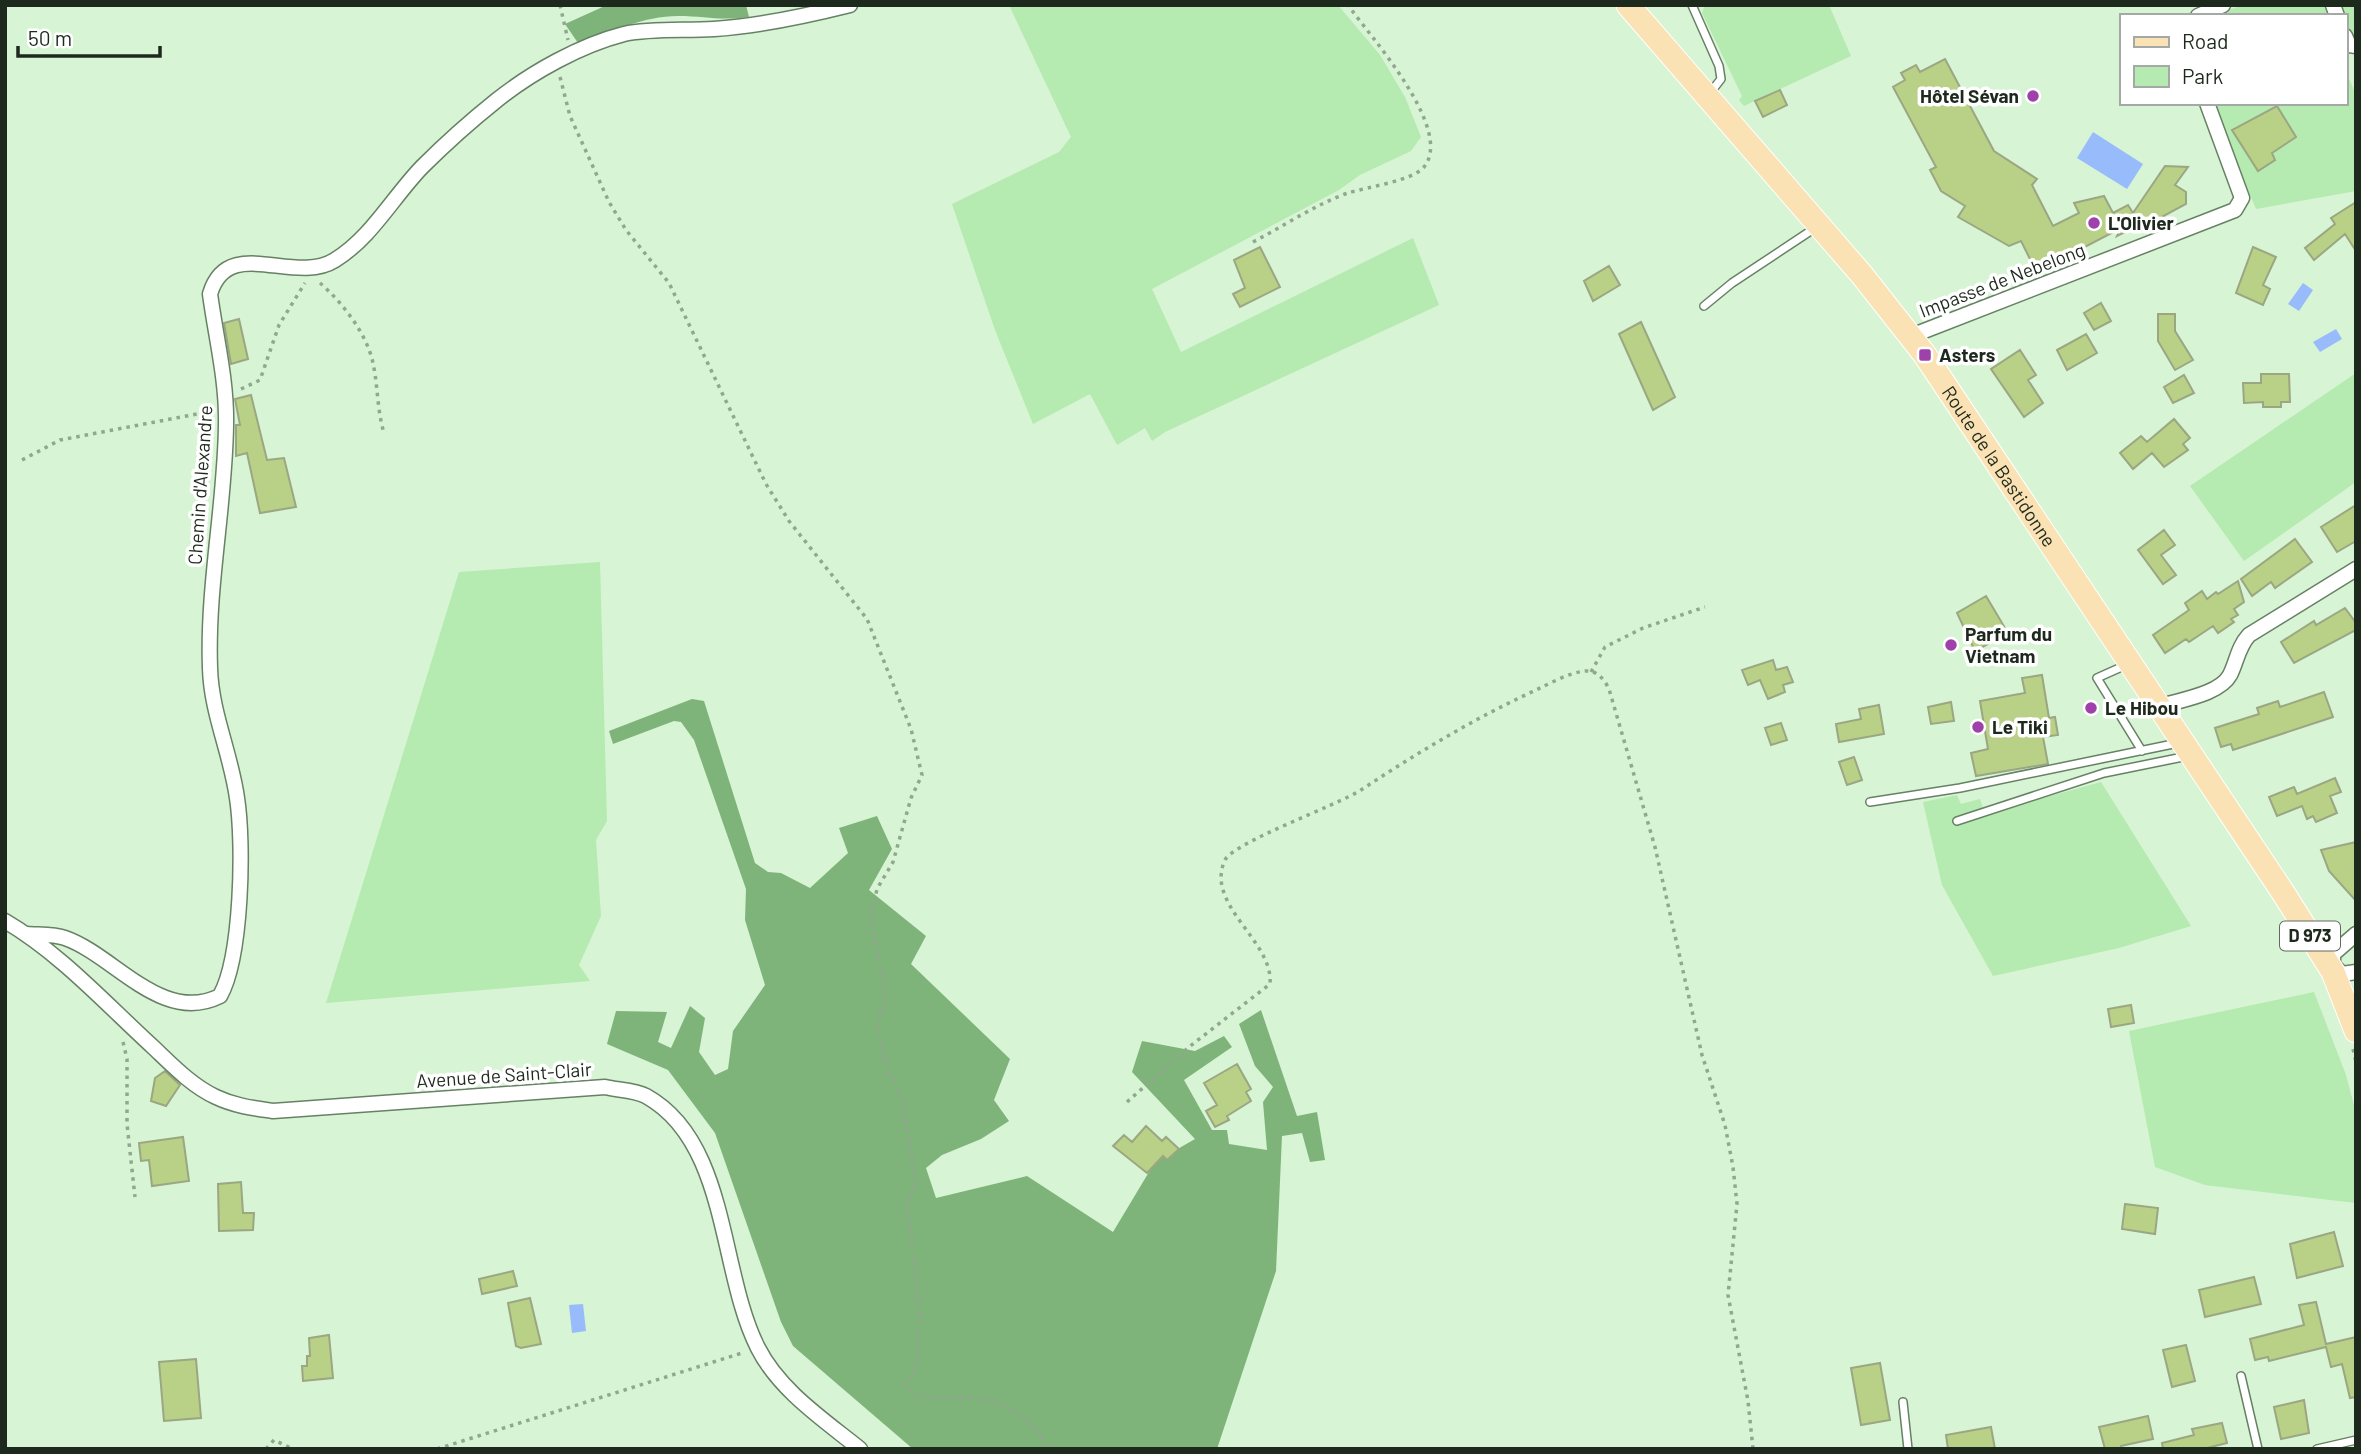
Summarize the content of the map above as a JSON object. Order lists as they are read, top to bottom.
{
  "streets": {
    "main road": ["Route de la Bastidonne", "D 973"],
    "street": ["Impasse de Nebelong", "Chemin d'Alexandre", "Avenue de Saint-Clair"]
  },
  "crossings": [
    ["Impasse de Nebelong", "Route de la Bastidonne"],
    ["Chemin d'Alexandre", "Avenue de Saint-Clair"]
  ],
  "places": {
    "other": [
      "Hôtel Sévan",
      "L'Olivier",
      "Parfum du Vietnam",
      "Le Hibou",
      "Le Tiki"
    ],
    "transit": ["Asters"]
  },
  "legend": ["Road", "Park"],
  "scale_bar": "50 m"
}
